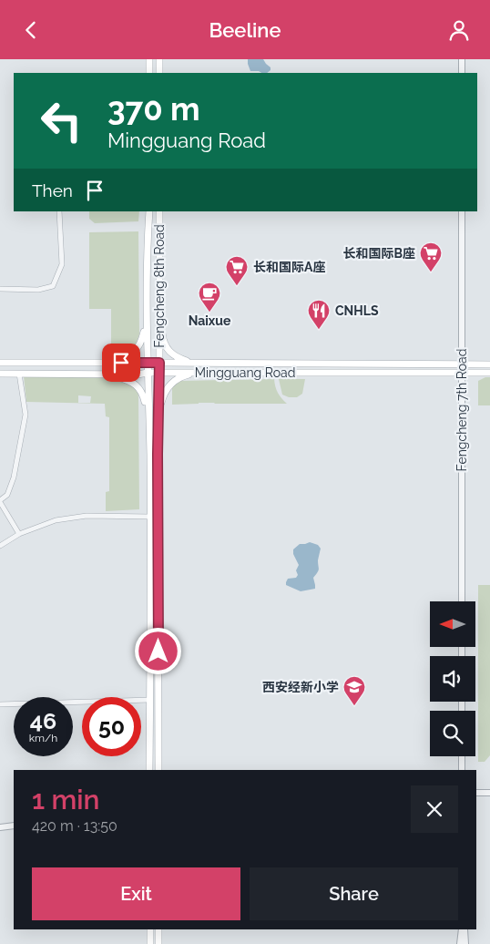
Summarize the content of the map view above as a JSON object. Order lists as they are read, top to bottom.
{
  "streets": {
    "main road": ["Fengcheng 8th Road", "Mingguang Road"],
    "street": ["Fengcheng 7th Road"]
  },
  "crossings": [
    ["Fengcheng 8th Road", "Mingguang Road"],
    ["Mingguang Road", "Fengcheng 7th Road"]
  ],
  "places": {
    "supermarket": ["长和国际B座", "长和国际A座"],
    "cafe": ["Naixue"],
    "restaurant": ["CNHLS"],
    "school or university": ["西安经新小学"]
  },
  "north": "left",
  "page": {
    "header": "Beeline",
    "turn": ["370 m", "Mingguang Road"],
    "then": "Then",
    "speed": "46 km/h",
    "limit": "50",
    "heading": ["1 min", "420 m · 13:50"],
    "buttons": ["Exit", "Share"]
  }
}
